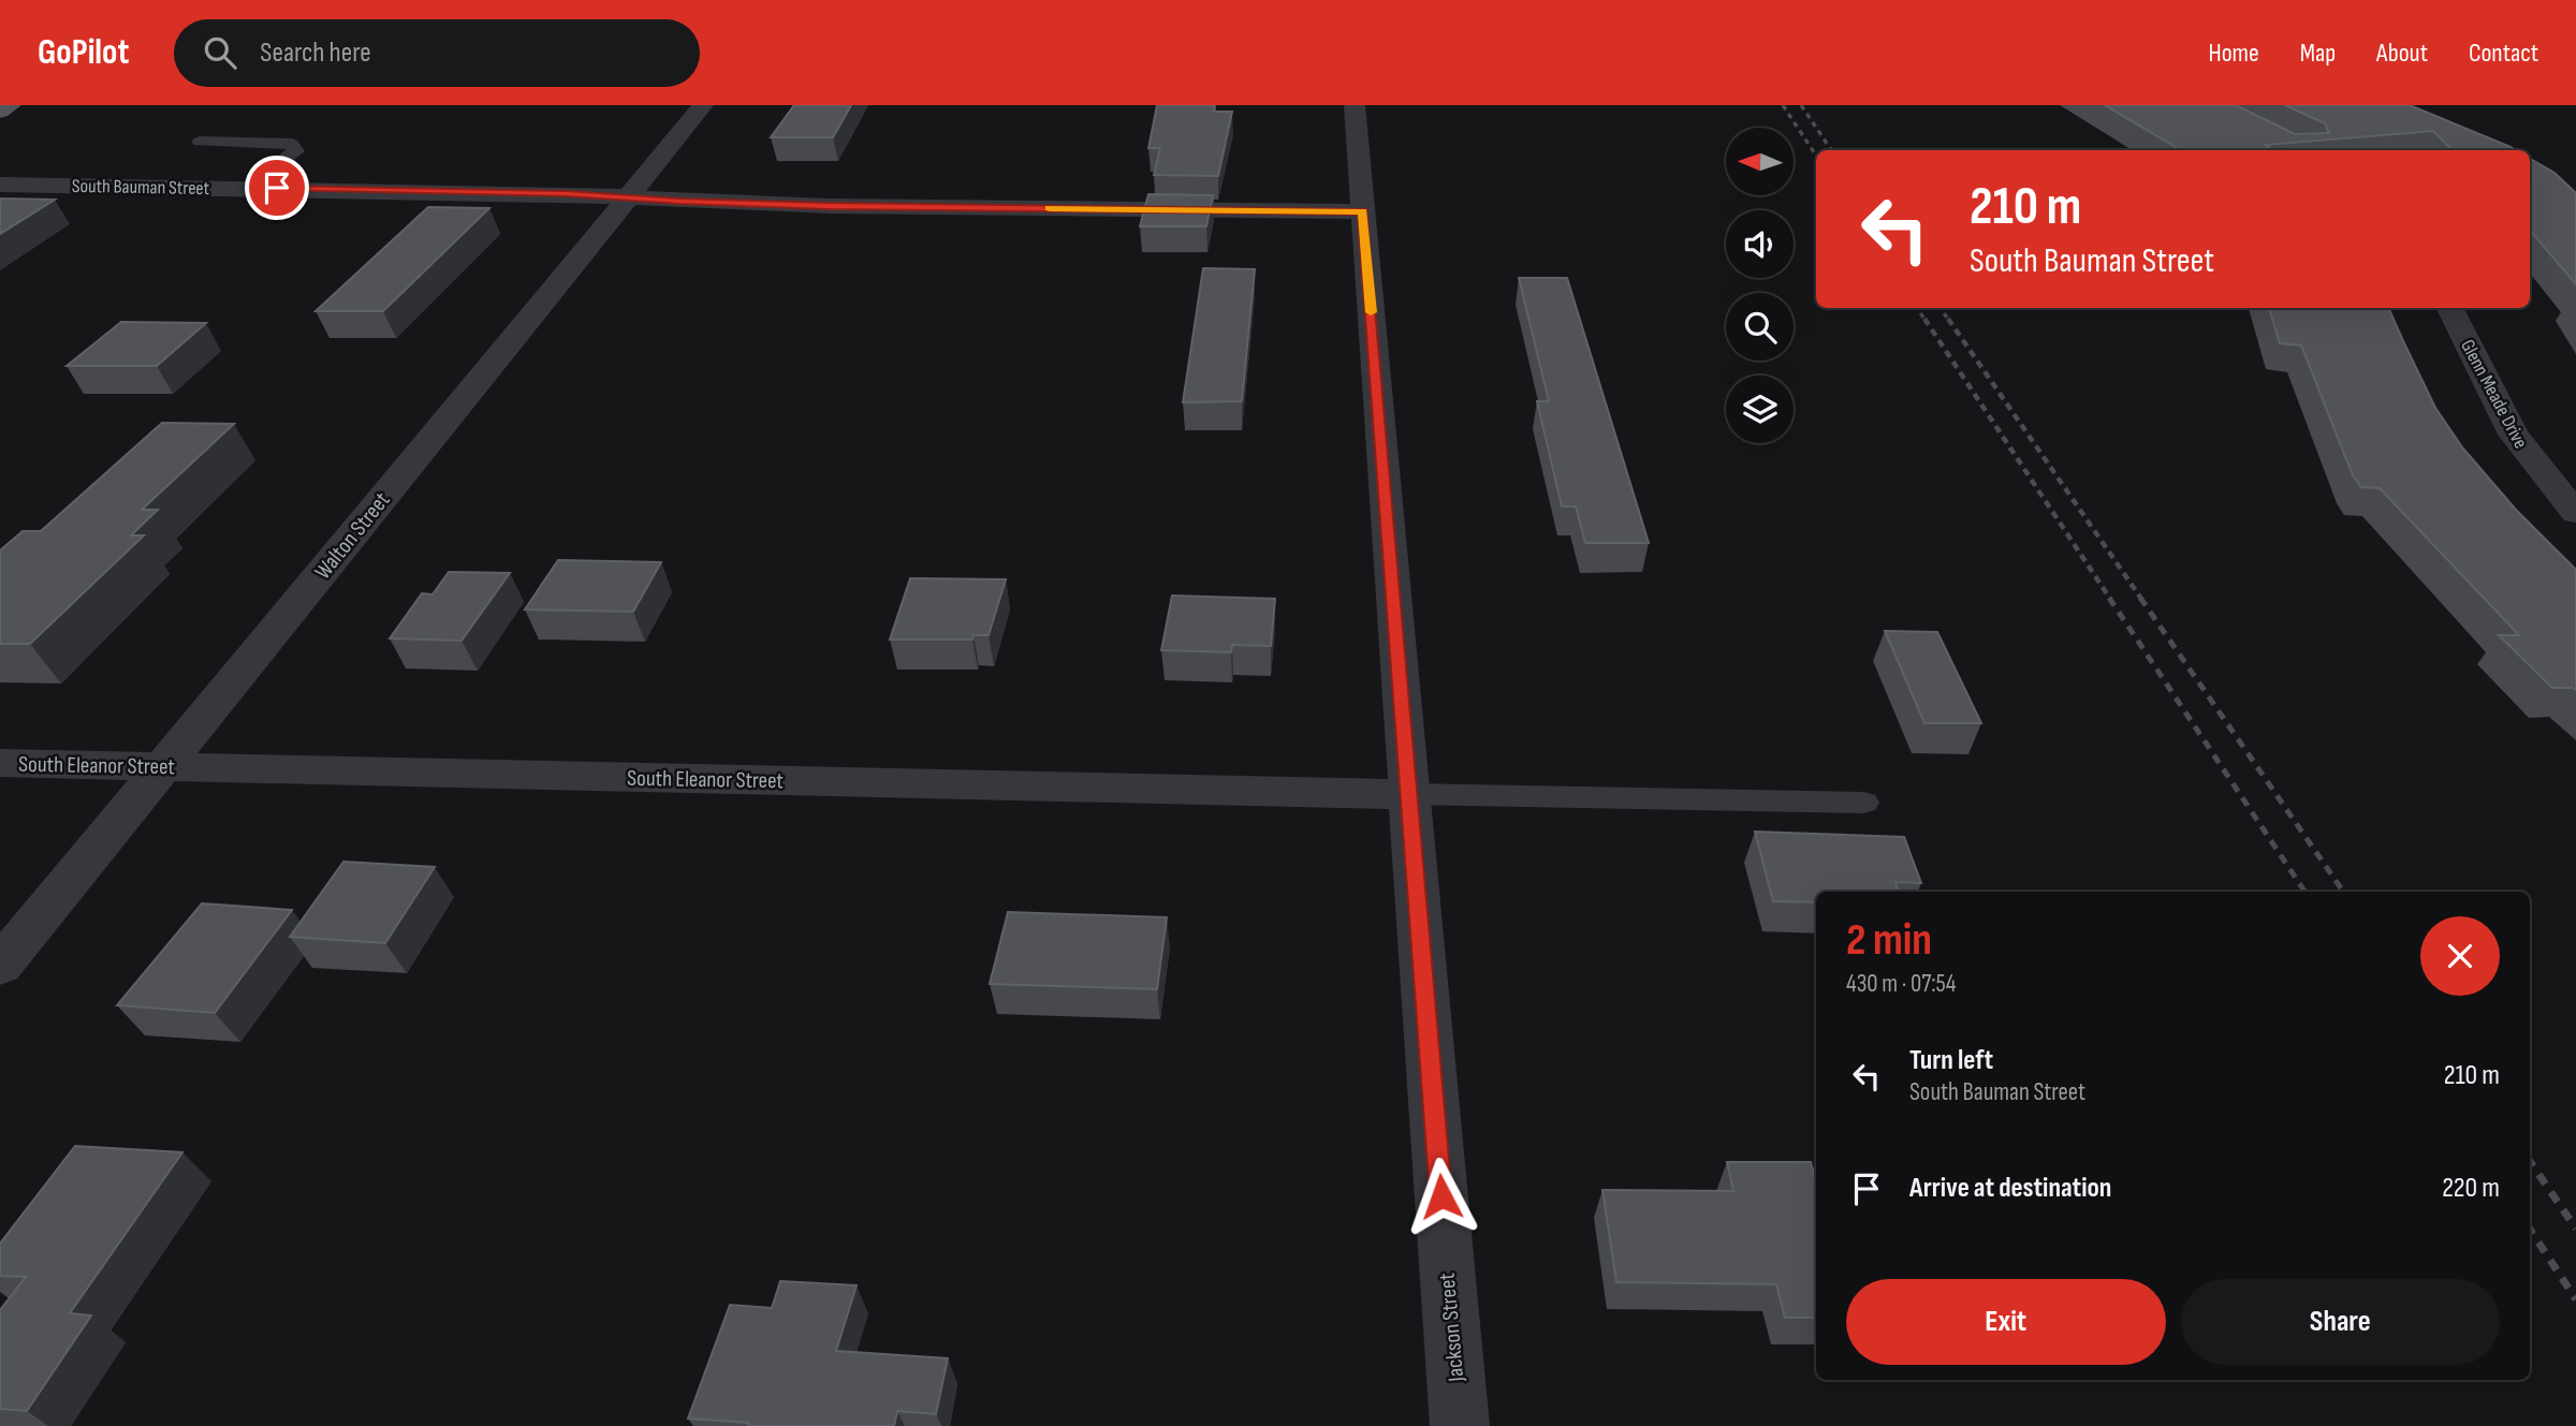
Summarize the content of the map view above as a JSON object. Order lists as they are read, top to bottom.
{
  "streets": {
    "street": [
      "South Bauman Street",
      "Glenn Meade Drive",
      "Walton Street",
      "South Eleanor Street",
      "Jackson Street"
    ]
  },
  "crossings": [
    ["South Bauman Street", "Walton Street"],
    ["South Bauman Street", "Jackson Street"],
    ["Walton Street", "South Eleanor Street"],
    ["South Eleanor Street", "Jackson Street"]
  ],
  "north": "left",
  "page": {
    "header": "GoPilot",
    "search": "Search here",
    "nav": [
      "Home",
      "Map",
      "About",
      "Contact"
    ],
    "turn": ["210 m", "South Bauman Street"],
    "heading": ["2 min", "430 m · 07:54"],
    "list": [
      {
        "name": "Turn left",
        "note": "South Bauman Street",
        "value": "210 m"
      },
      {
        "name": "Arrive at destination",
        "value": "220 m"
      }
    ],
    "buttons": ["Exit", "Share"]
  }
}
